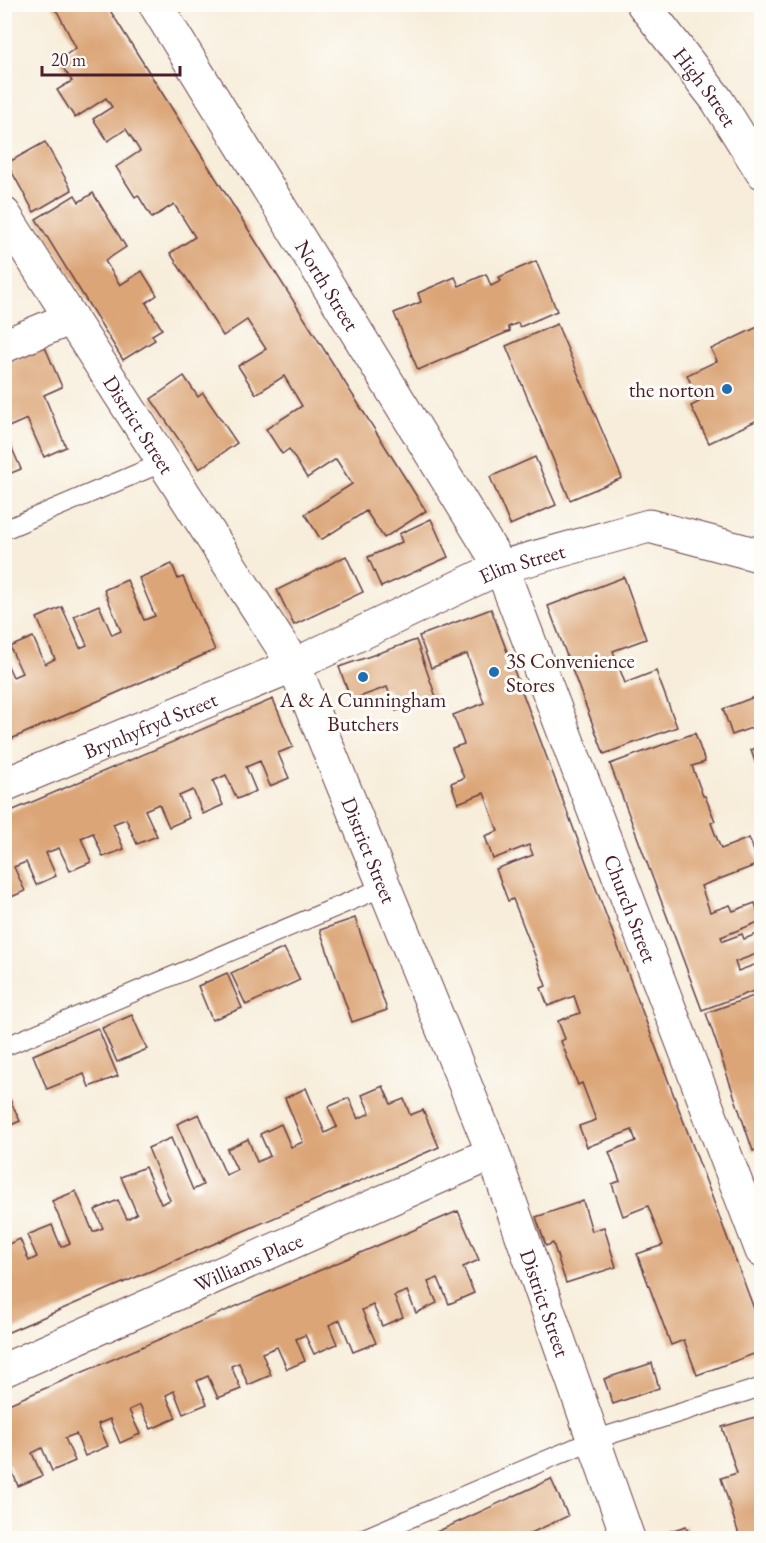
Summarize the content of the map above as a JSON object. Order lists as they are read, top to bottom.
{
  "streets": {
    "street": [
      "High Street",
      "North Street",
      "District Street",
      "Elim Street",
      "Brynhyfryd Street",
      "Church Street",
      "Williams Place"
    ]
  },
  "crossings": [
    ["North Street", "Elim Street"],
    ["North Street", "Church Street"],
    ["District Street", "Elim Street"],
    ["District Street", "Brynhyfryd Street"],
    ["District Street", "Williams Place"],
    ["Elim Street", "Brynhyfryd Street"],
    ["Elim Street", "Church Street"]
  ],
  "places": ["the norton", "3S Convenience Stores", "A & A Cunningham Butchers"],
  "scale_bar": "20 m"
}
